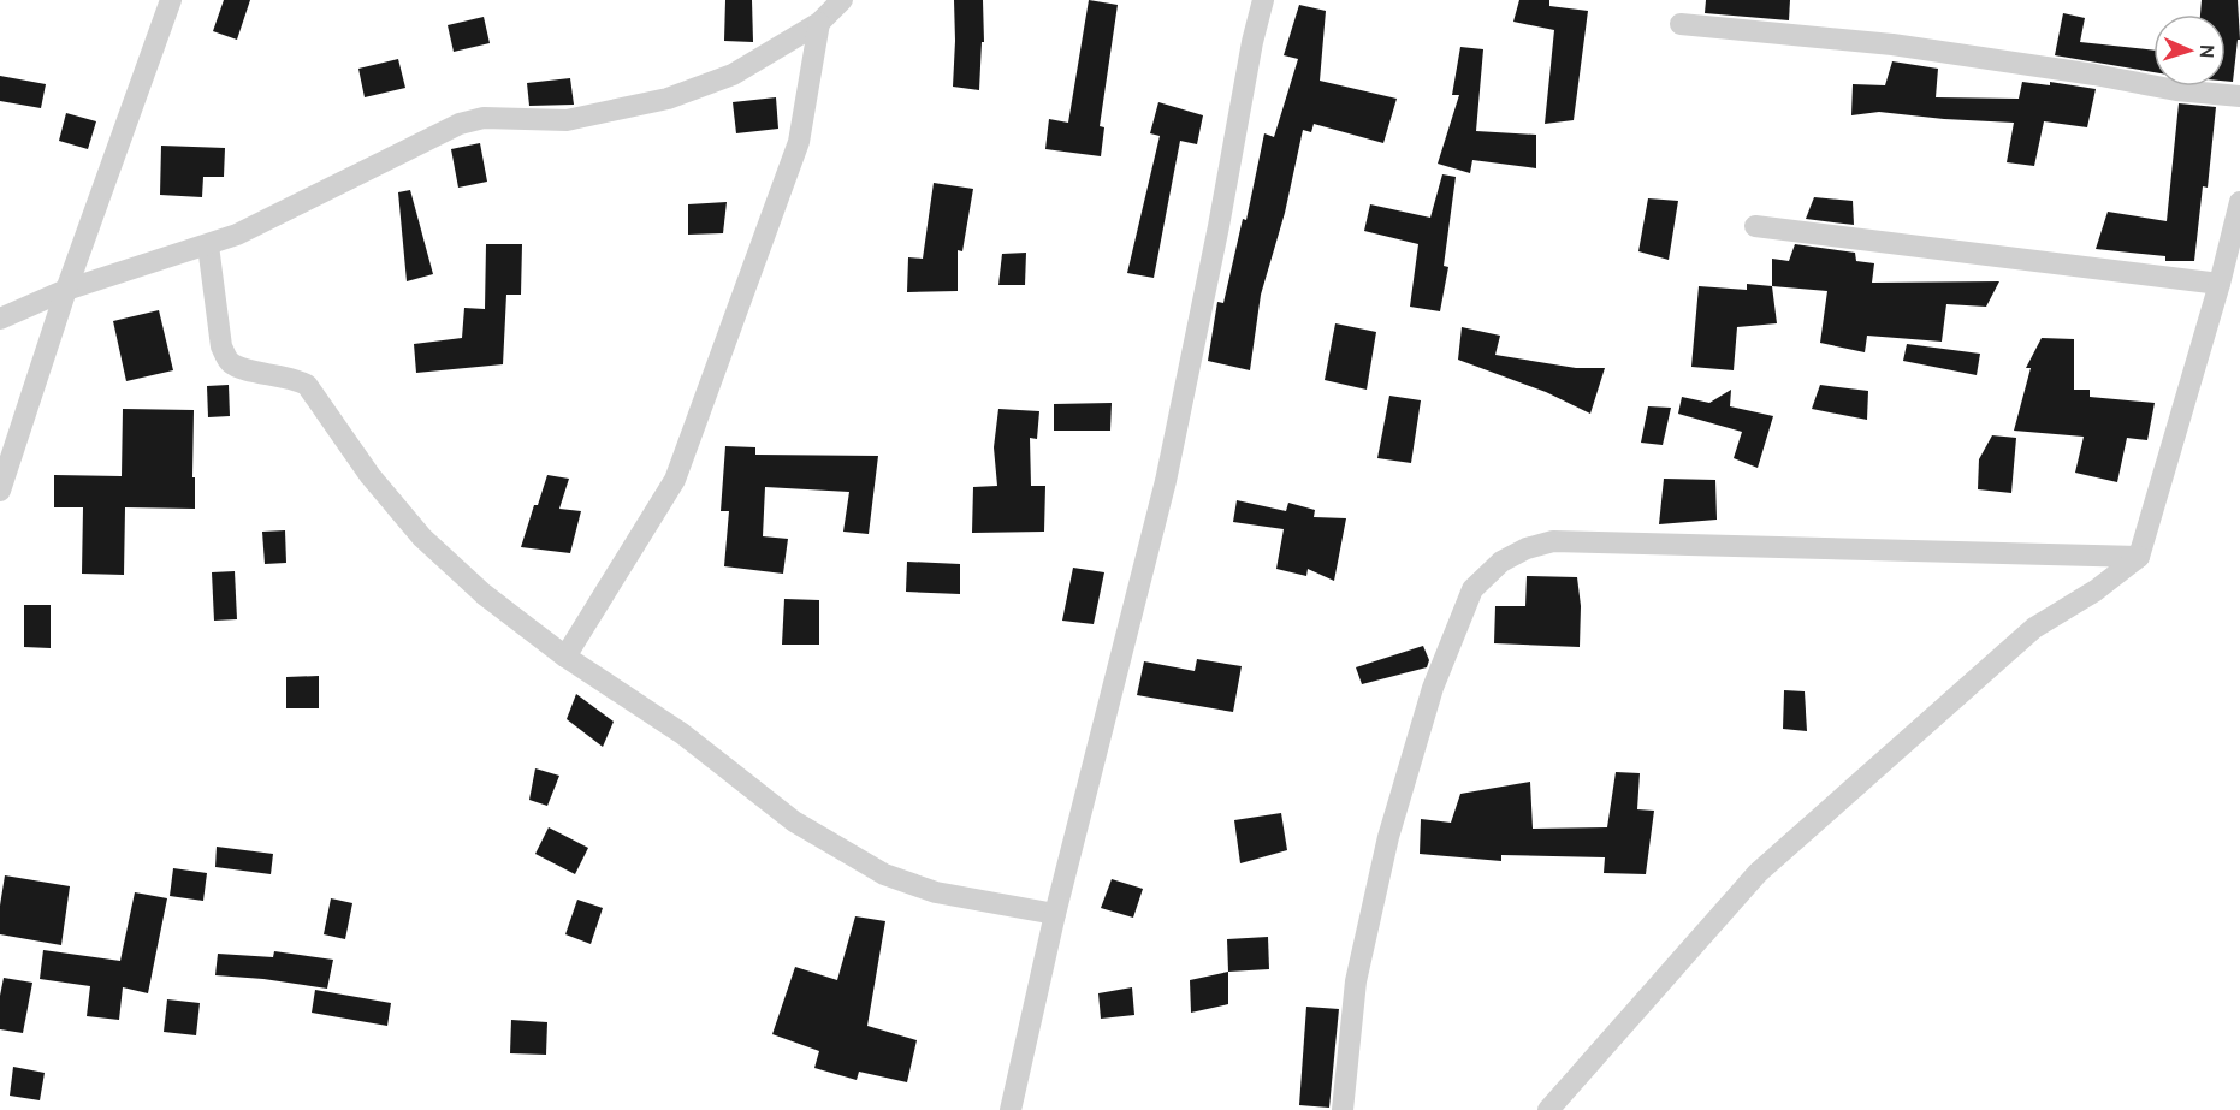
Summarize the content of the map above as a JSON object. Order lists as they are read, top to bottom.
{
  "north": "right"
}
